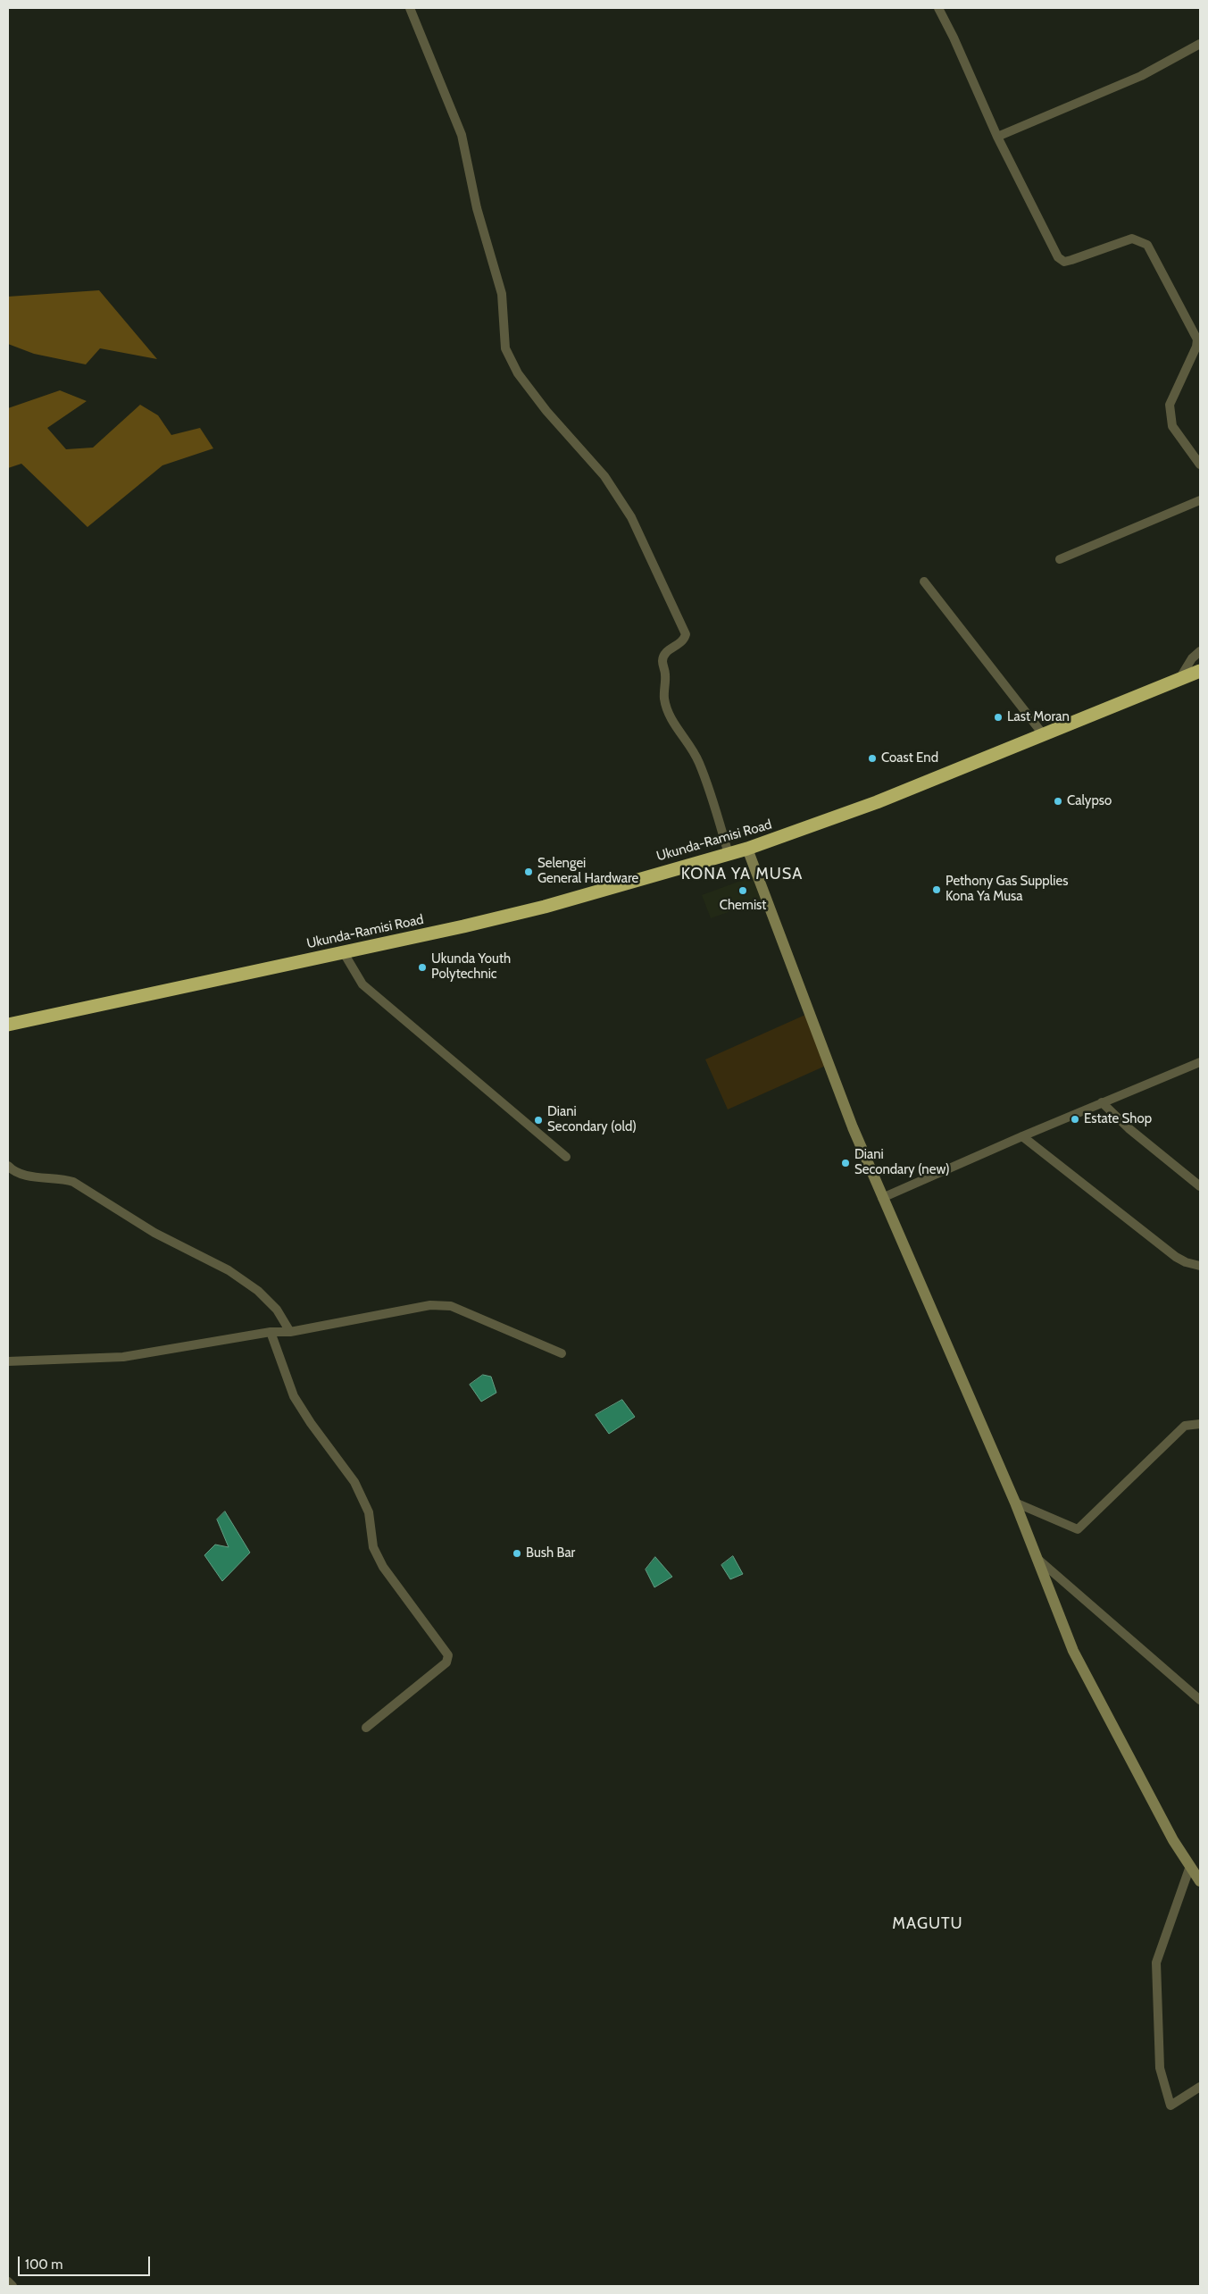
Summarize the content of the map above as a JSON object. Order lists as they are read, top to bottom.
{
  "streets": {
    "highway": ["Ukunda-Ramisi Road"]
  },
  "districts": ["KONA YA MUSA", "MAGUTU"],
  "places": [
    "Last Moran",
    "Coast End",
    "Calypso",
    "Selengei General Hardware",
    "Pethony Gas Supplies Kona Ya Musa",
    "Chemist",
    "Ukunda Youth Polytechnic",
    "Estate Shop",
    "Diani Secondary (old)",
    "Diani Secondary (new)",
    "Bush Bar"
  ],
  "scale_bar": "100 m"
}
